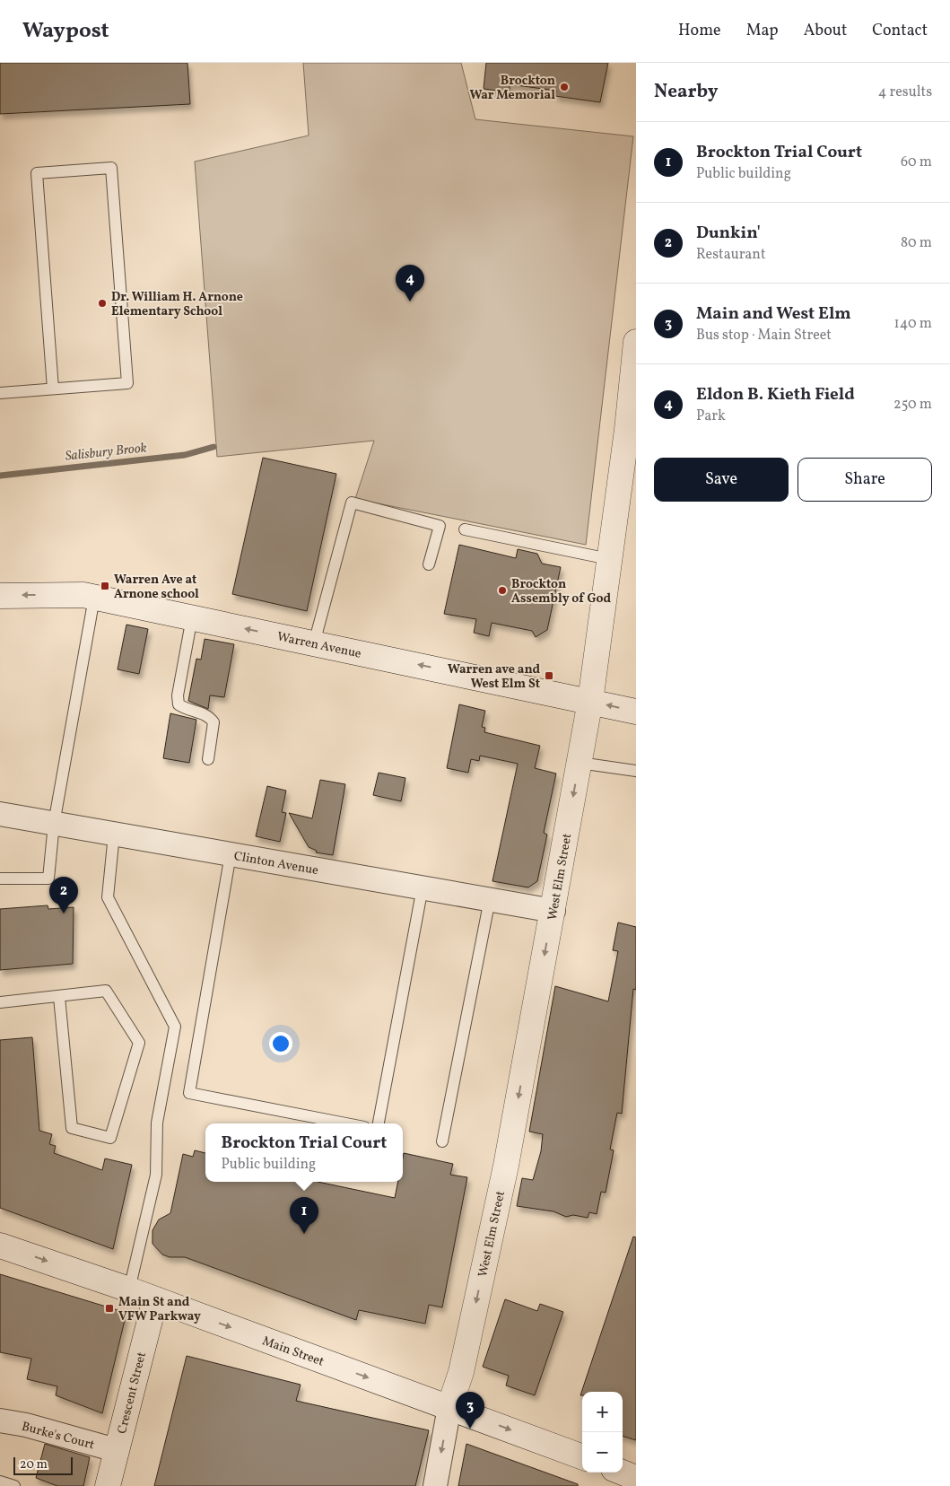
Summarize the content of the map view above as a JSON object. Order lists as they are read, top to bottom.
{
  "streets": {
    "main road": [
      "Warren Avenue",
      "West Elm Street",
      "Main Street",
      "Crescent Street"
    ],
    "street": ["Clinton Avenue", "Burke's Court"]
  },
  "crossings": [
    ["Warren Avenue", "West Elm Street"],
    ["Clinton Avenue", "West Elm Street"],
    ["West Elm Street", "Main Street"],
    ["Main Street", "Crescent Street"],
    ["Crescent Street", "Burke's Court"]
  ],
  "one_way": ["Warren Avenue", "West Elm Street", "Main Street"],
  "water": ["Salisbury Brook"],
  "places": {
    "other": ["Brockton War Memorial", "Dr. William H. Arnone Elementary School", "Brockton Assembly of God"],
    "transit": ["Warren Ave at Arnone school", "Warren ave and West Elm St", "Main St and VFW Parkway"]
  },
  "scale_bar": "20 m",
  "page": {
    "header": "Waypost",
    "nav": [
      "Home",
      "Map",
      "About",
      "Contact"
    ],
    "heading": ["Nearby", "4 results"],
    "list": [
      {
        "mark": "1",
        "name": "Brockton Trial Court",
        "note": "Public building",
        "value": "60 m"
      },
      {
        "mark": "2",
        "name": "Dunkin'",
        "note": "Restaurant",
        "value": "80 m"
      },
      {
        "mark": "3",
        "name": "Main and West Elm",
        "note": "Bus stop · Main Street",
        "value": "140 m"
      },
      {
        "mark": "4",
        "name": "Eldon B. Kieth Field",
        "note": "Park",
        "value": "250 m"
      }
    ],
    "pins": [
      "4",
      "2",
      "1",
      "3"
    ],
    "buttons": ["Save", "Share"],
    "popup": ["Brockton Trial Court", "Public building"],
    "map_buttons": ["+", "−"],
    "scale": "20 m"
  }
}
